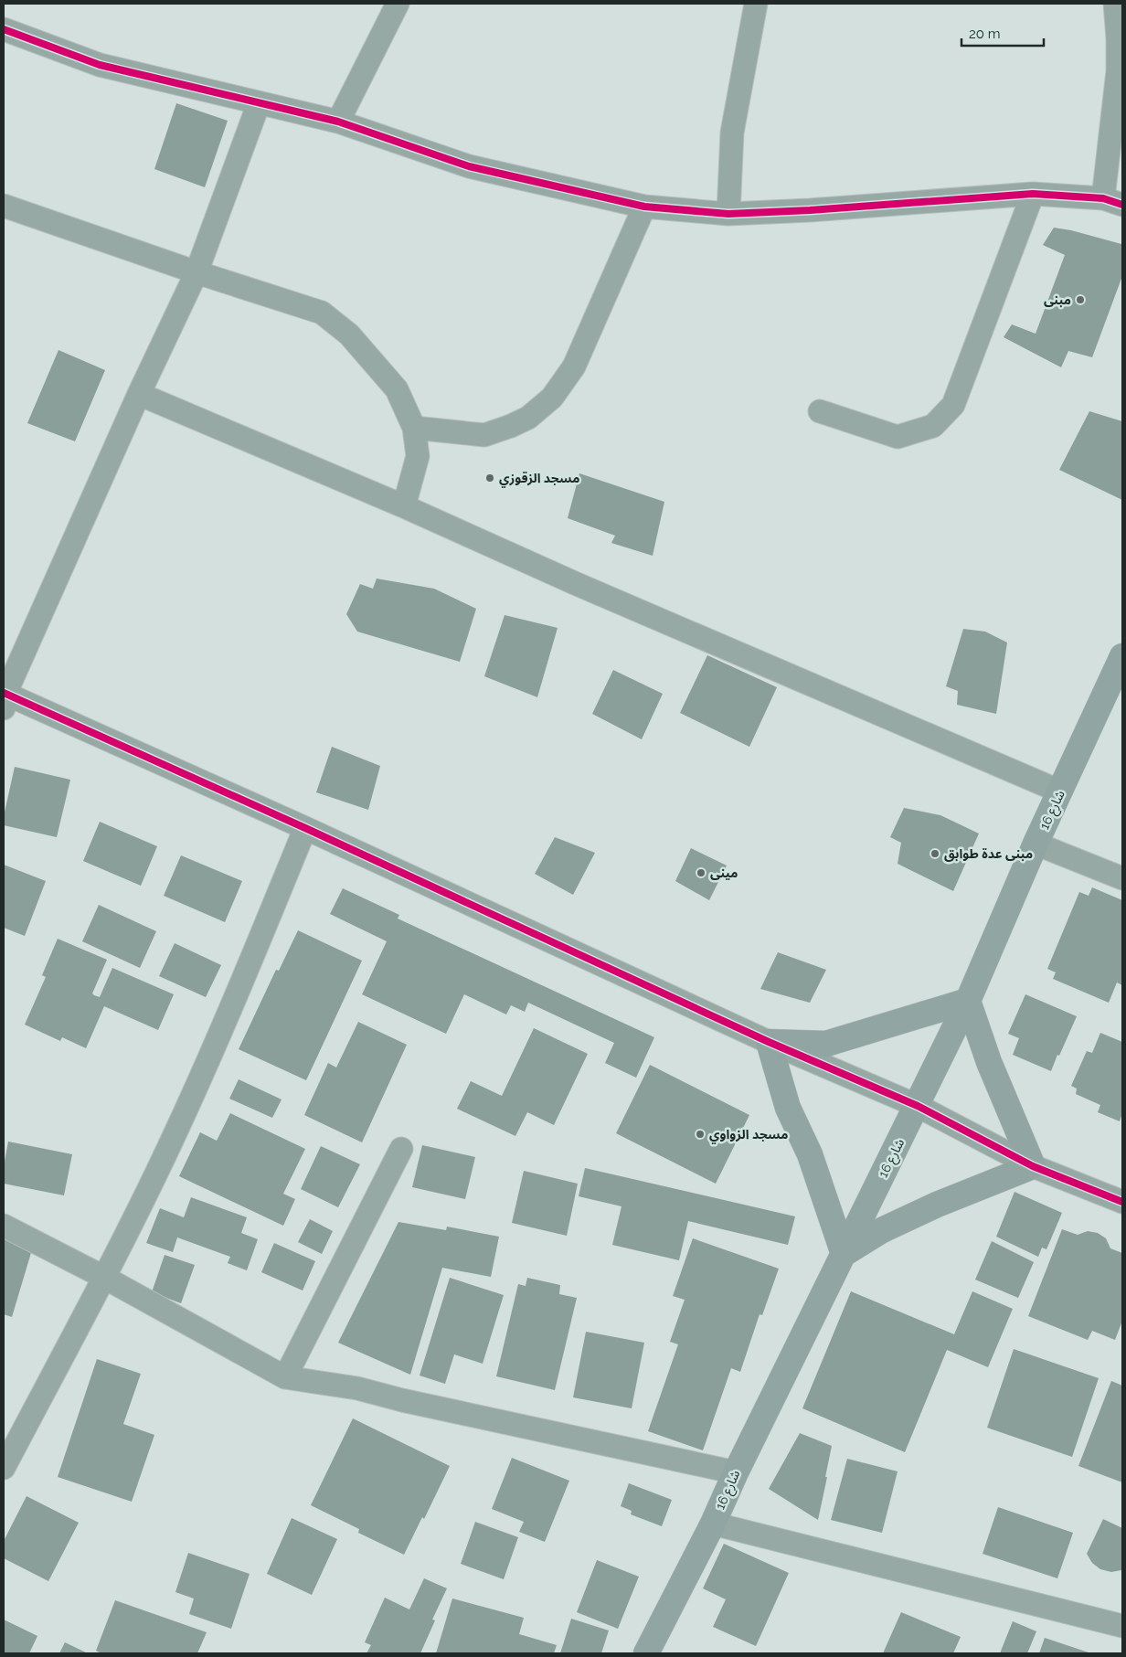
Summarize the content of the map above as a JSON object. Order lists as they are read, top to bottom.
{
  "streets": {
    "street": ["شارع 16"]
  },
  "places": [
    "مبنى",
    "مسجد الزقوزي",
    "مبنى عدة طوابق",
    "مينى",
    "مسجد الزواوي"
  ],
  "scale_bar": "20 m"
}
